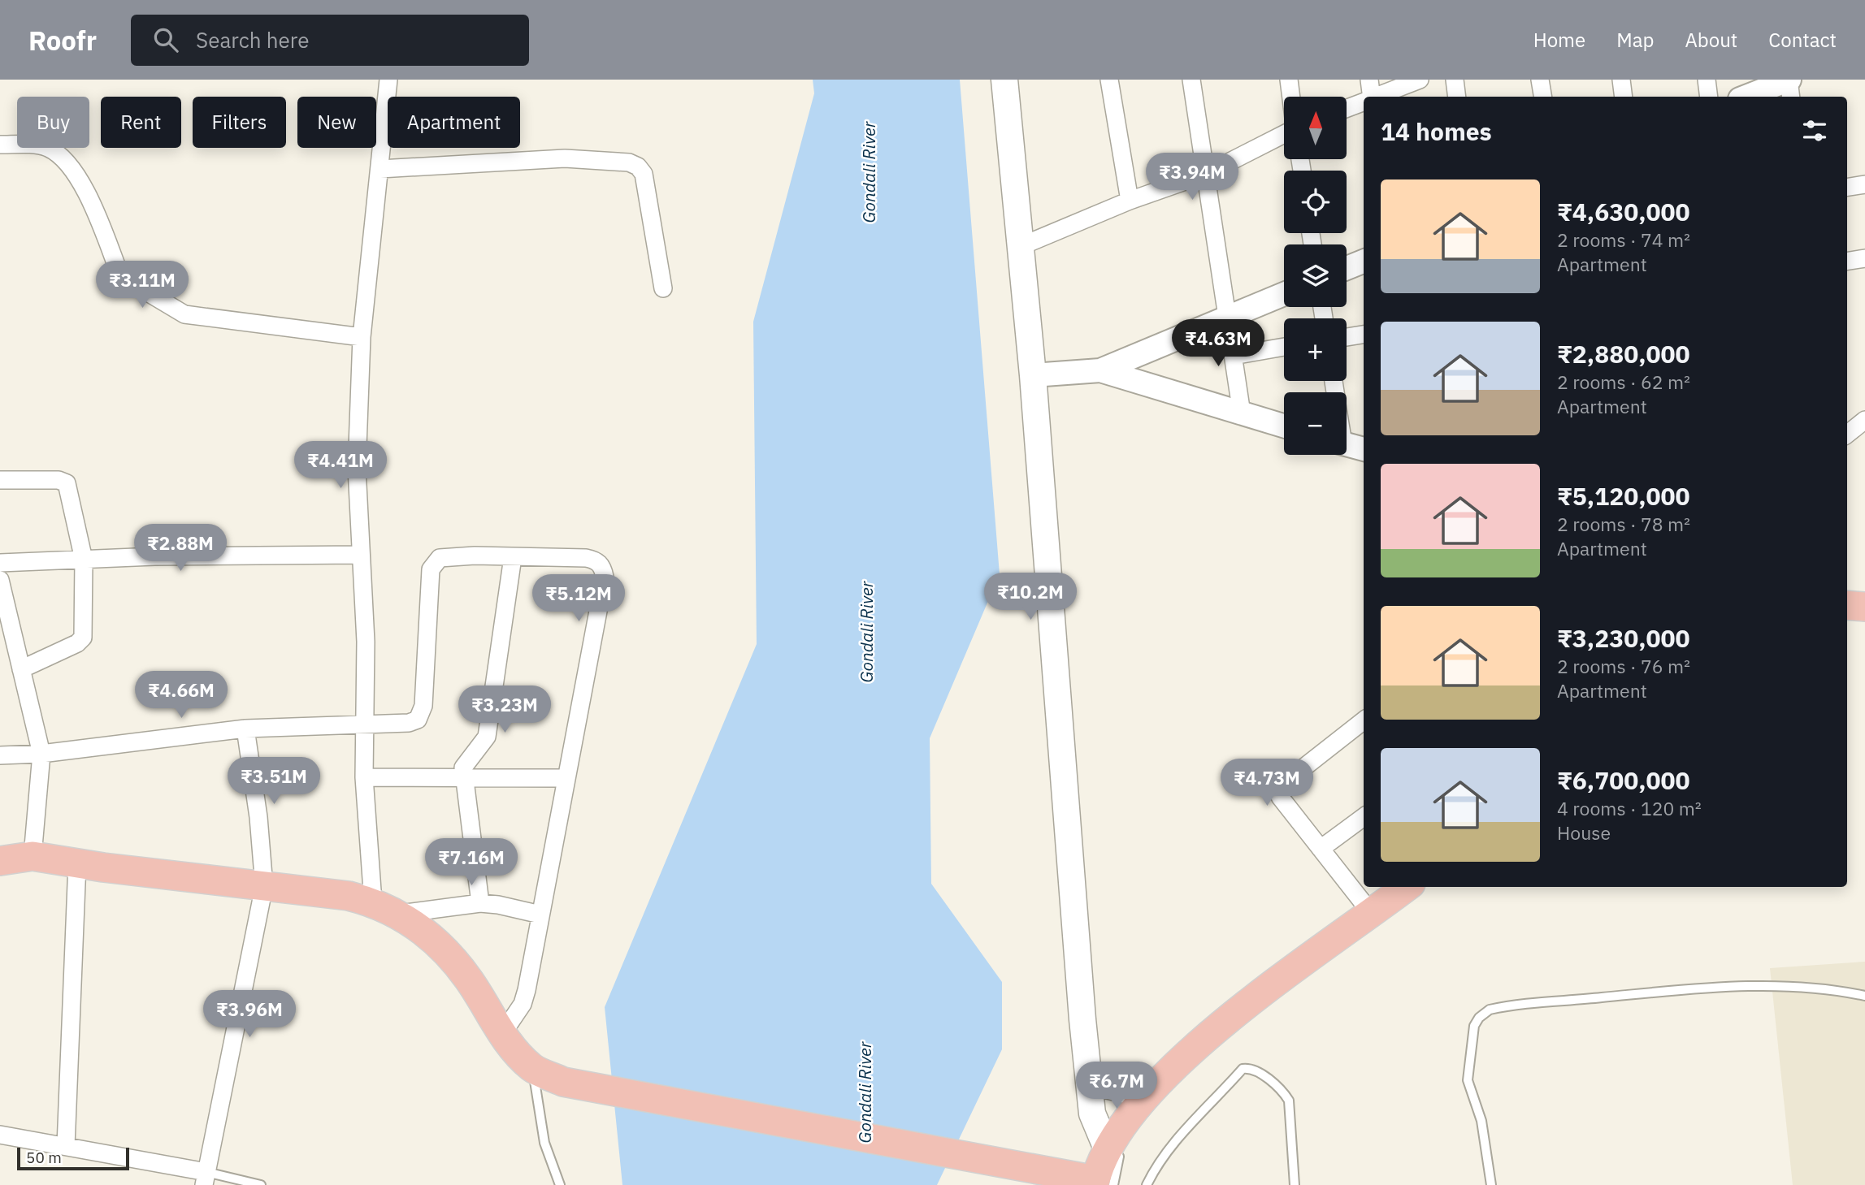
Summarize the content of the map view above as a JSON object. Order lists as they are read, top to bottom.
{
  "water": ["Gondali River"],
  "scale_bar": "50 m",
  "north": "top",
  "page": {
    "header": "Roofr",
    "search": "Search here",
    "nav": [
      "Home",
      "Map",
      "About",
      "Contact"
    ],
    "map_buttons": ["+", "−"],
    "chip": [
      "Buy",
      "Rent",
      "Filters",
      "New",
      "Apartment"
    ],
    "heading": "14 homes",
    "price": [
      "₹3.94M",
      "₹3.11M",
      "₹4.63M",
      "₹4.41M",
      "₹2.88M",
      "₹10.2M",
      "₹5.12M",
      "₹4.66M",
      "₹3.23M",
      "₹3.51M",
      "₹4.73M",
      "₹7.16M",
      "₹3.96M",
      "₹6.7M"
    ],
    "list": [
      {
        "name": "₹4,630,000",
        "note": "2 rooms · 74 m² · Apartment"
      },
      {
        "name": "₹2,880,000",
        "note": "2 rooms · 62 m² · Apartment"
      },
      {
        "name": "₹5,120,000",
        "note": "2 rooms · 78 m² · Apartment"
      },
      {
        "name": "₹3,230,000",
        "note": "2 rooms · 76 m² · Apartment"
      },
      {
        "name": "₹6,700,000",
        "note": "4 rooms · 120 m² · House"
      }
    ],
    "scale": "50 m"
  }
}
